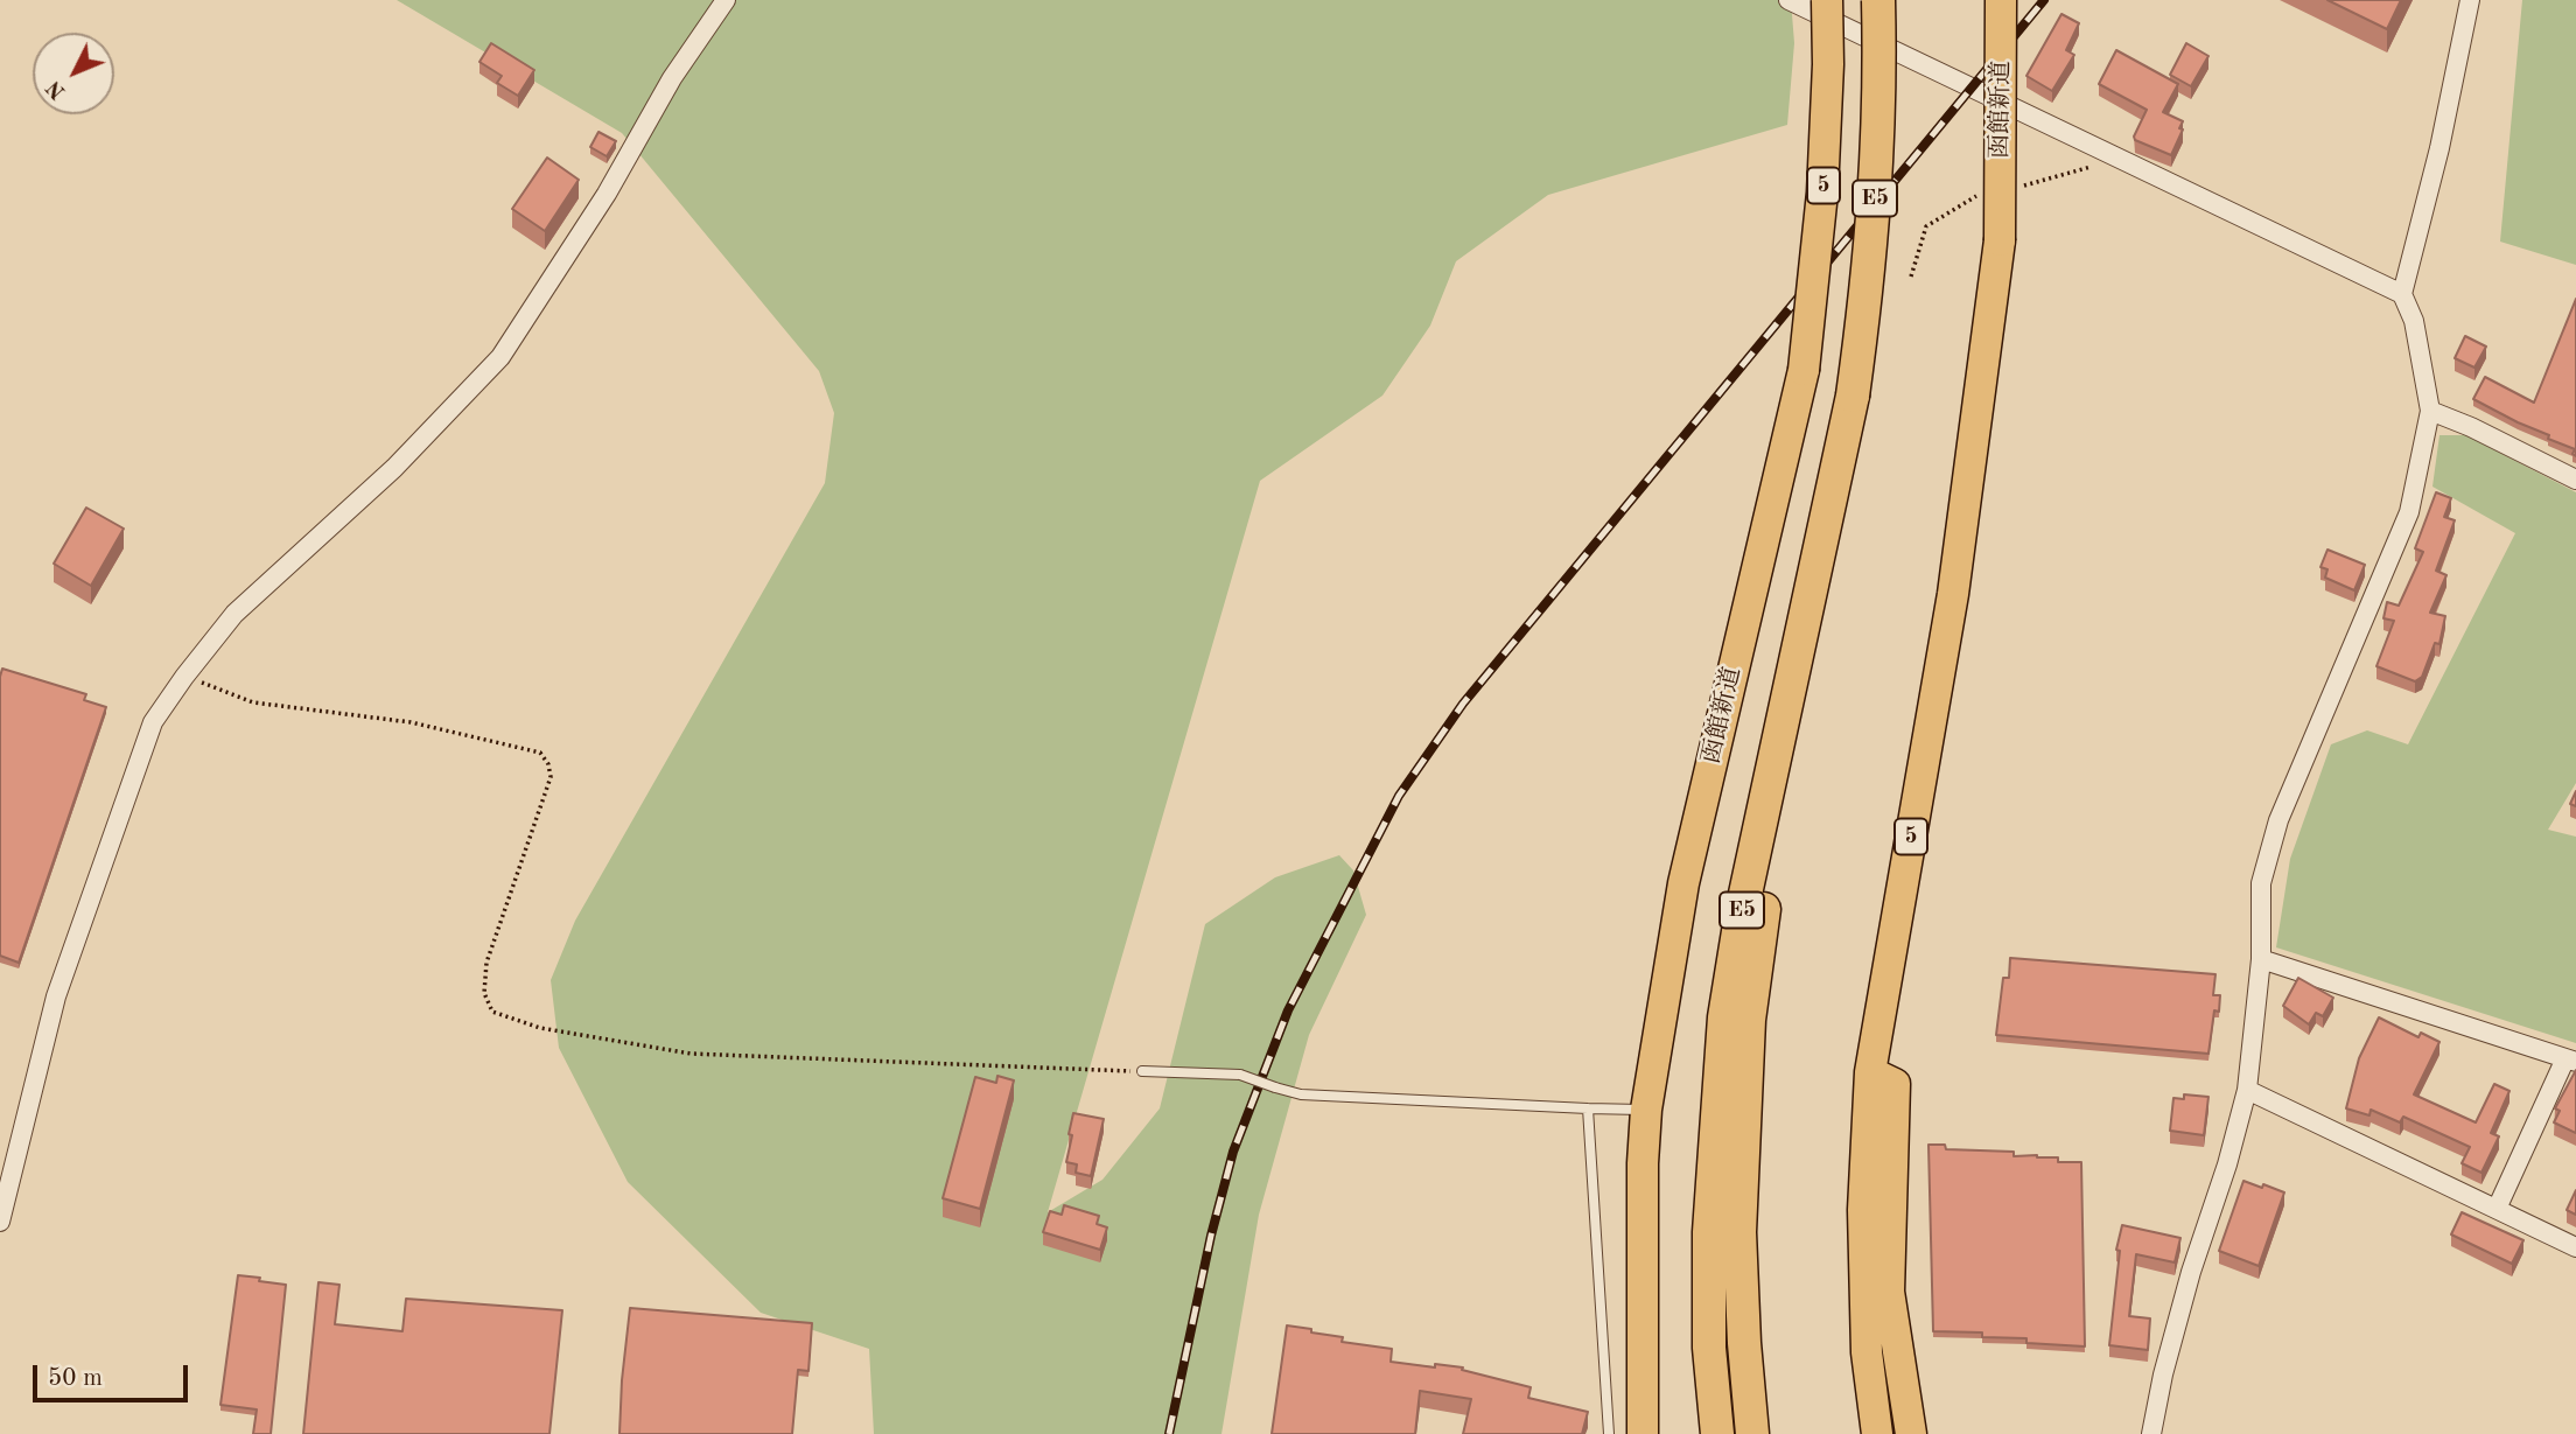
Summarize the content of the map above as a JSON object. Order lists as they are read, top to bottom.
{
  "streets": {
    "highway": ["函館新道", "5", "E5"]
  },
  "scale_bar": "50 m",
  "north": "bottom left"
}
